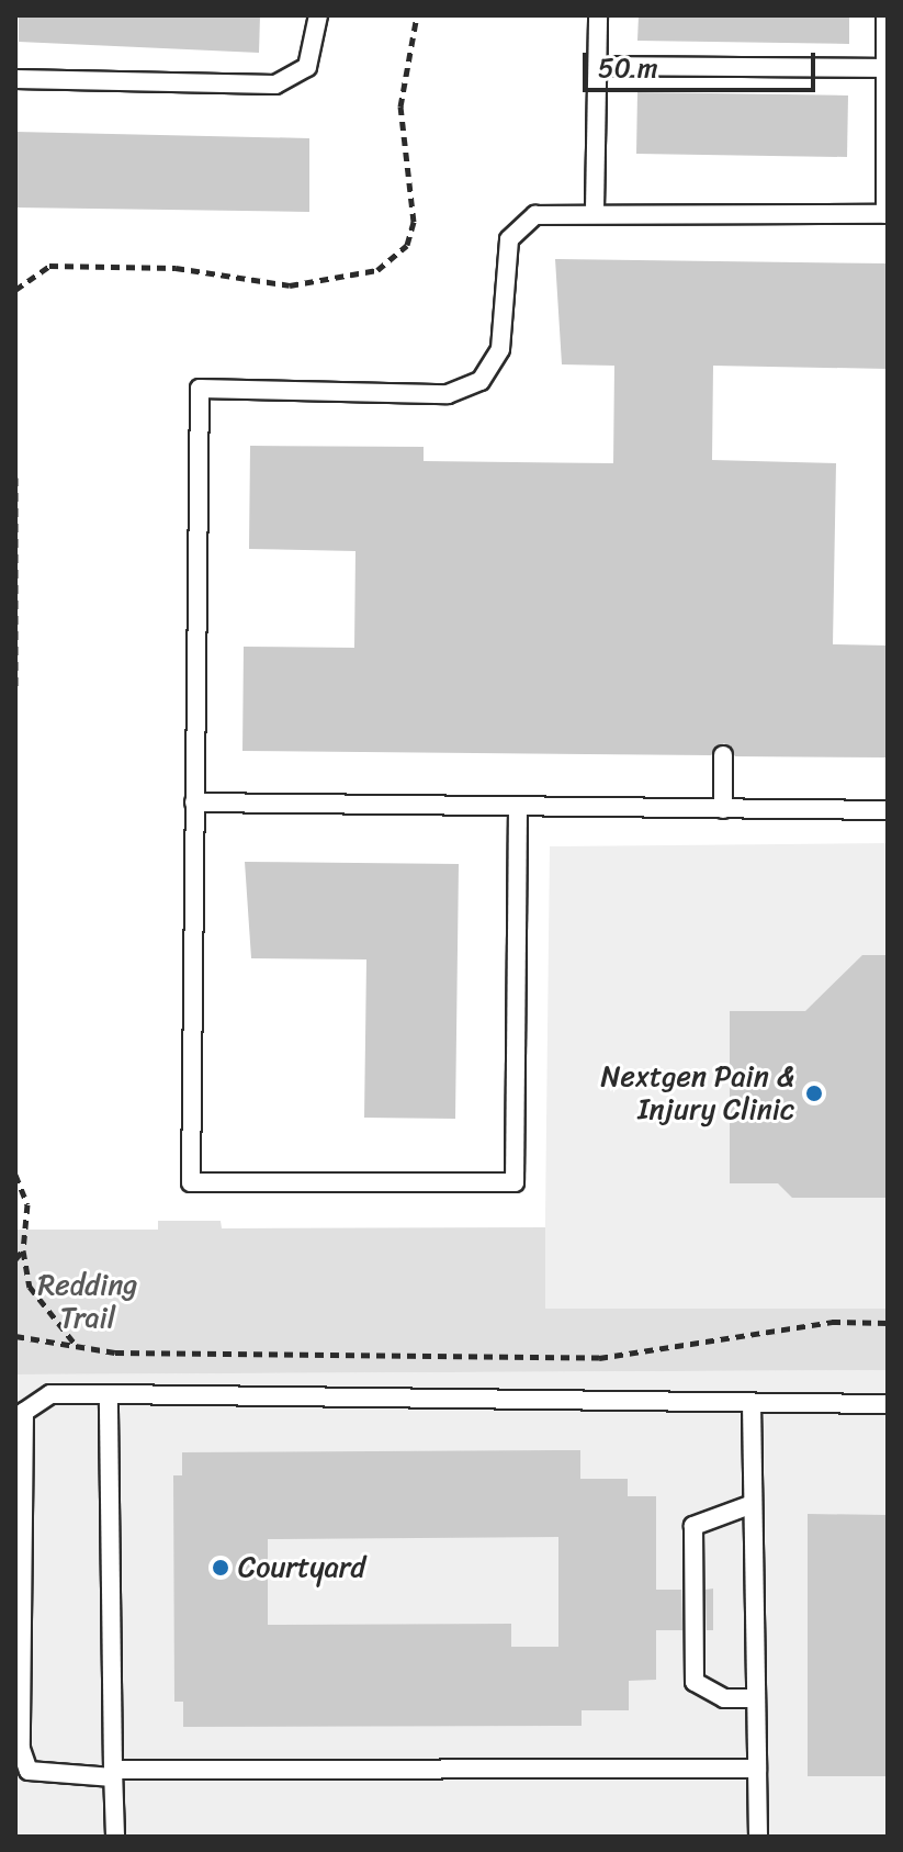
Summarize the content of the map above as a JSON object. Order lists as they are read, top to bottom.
{
  "parks": ["Redding Trail"],
  "places": ["Nextgen Pain & Injury Clinic", "Courtyard"],
  "scale_bar": "50 m"
}
